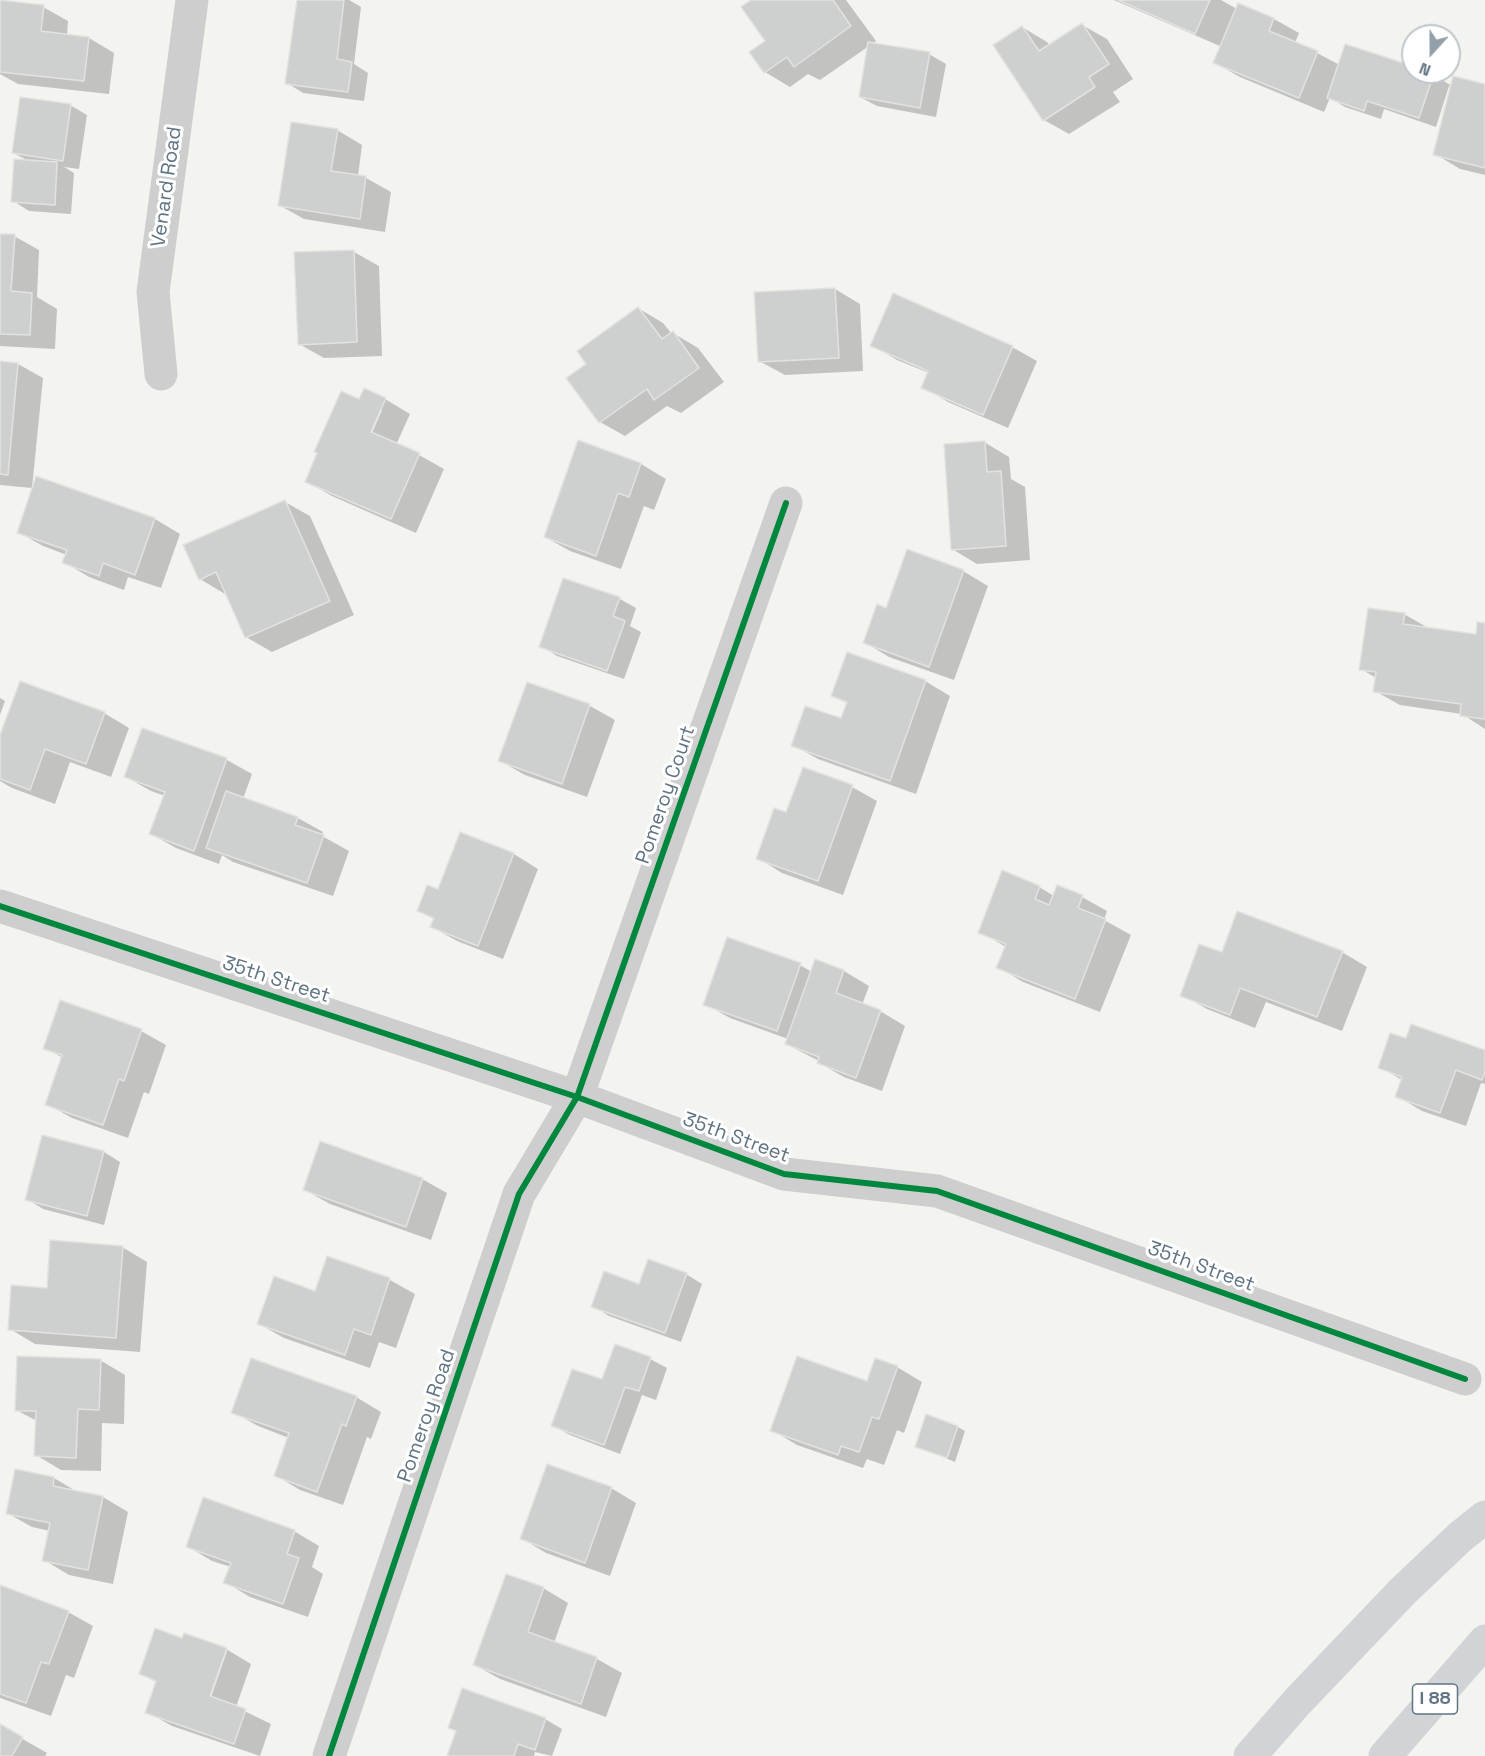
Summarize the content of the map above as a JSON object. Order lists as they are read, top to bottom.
{
  "streets": {
    "highway": ["I 88"],
    "street": [
      "Venard Road",
      "Pomeroy Court",
      "35th Street",
      "Pomeroy Road"
    ]
  },
  "crossings": [
    ["Pomeroy Court", "35th Street"],
    ["Pomeroy Court", "Pomeroy Road"],
    ["35th Street", "Pomeroy Road"]
  ],
  "north": "bottom"
}
